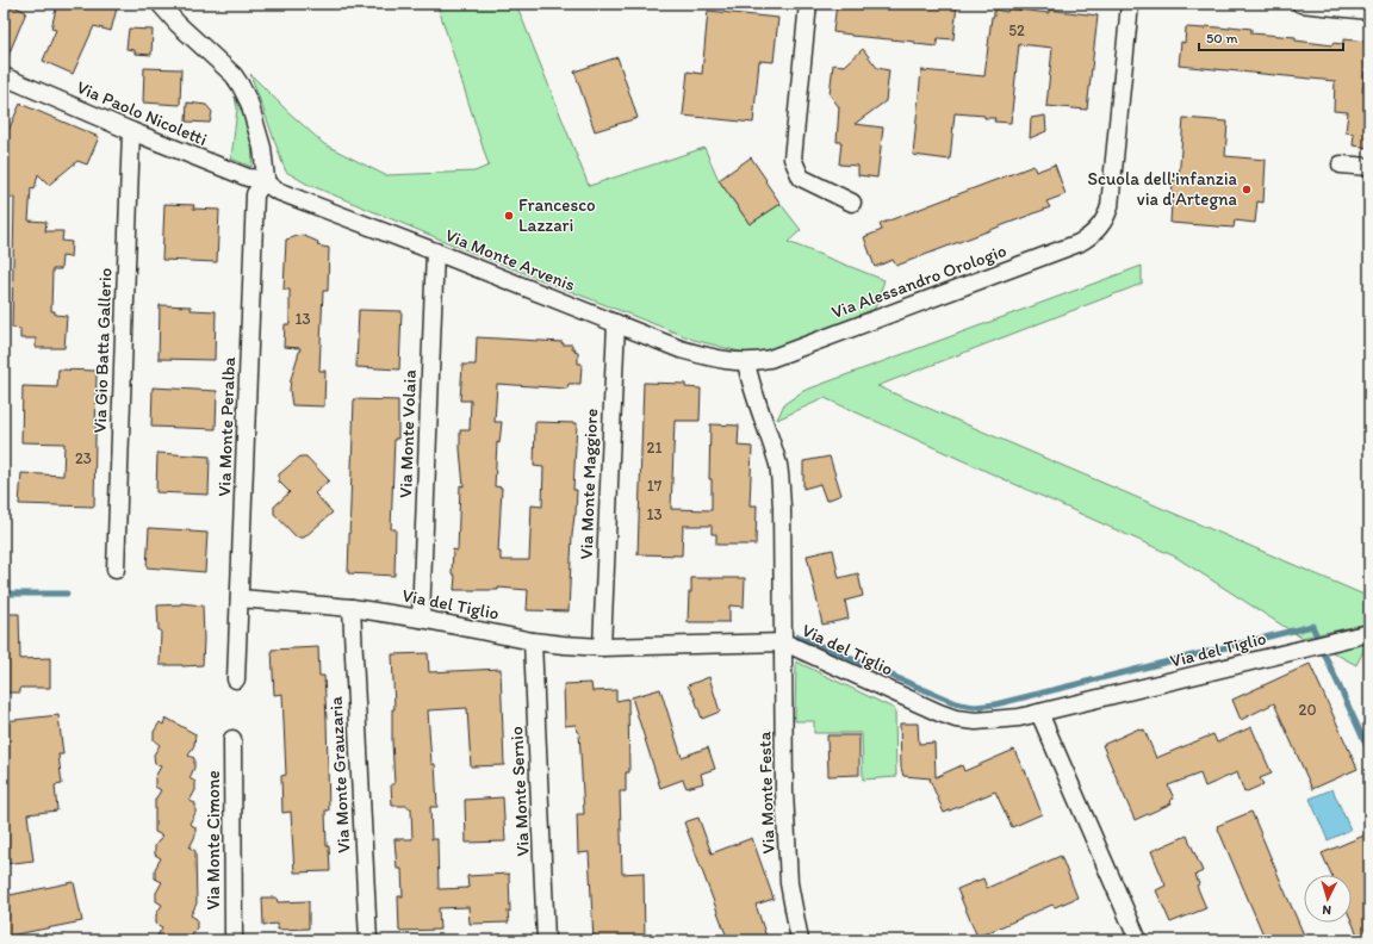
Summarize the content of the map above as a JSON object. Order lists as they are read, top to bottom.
{
  "streets": {
    "street": [
      "Via Paolo Nicoletti",
      "Via Monte Arvenis",
      "Via Alessandro Orologio",
      "Via Gio Batta Gallerio",
      "Via Monte Peralba",
      "Via Monte Volaia",
      "Via Monte Maggiore",
      "Via del Tiglio",
      "Via Monte Grauzaria",
      "Via Monte Sernio",
      "Via Monte Festa",
      "Via Monte Cimone"
    ]
  },
  "crossings": [
    ["Via Paolo Nicoletti", "Via Monte Arvenis"],
    ["Via Paolo Nicoletti", "Via Gio Batta Gallerio"],
    ["Via Paolo Nicoletti", "Via Monte Peralba"],
    ["Via Monte Arvenis", "Via Alessandro Orologio"],
    ["Via Monte Arvenis", "Via Monte Peralba"],
    ["Via Monte Arvenis", "Via Monte Volaia"],
    ["Via Monte Arvenis", "Via Monte Maggiore"],
    ["Via Monte Arvenis", "Via Monte Festa"],
    ["Via Alessandro Orologio", "Via Monte Festa"],
    ["Via Monte Peralba", "Via del Tiglio"],
    ["Via Monte Volaia", "Via del Tiglio"],
    ["Via Monte Maggiore", "Via del Tiglio"],
    ["Via del Tiglio", "Via Monte Grauzaria"],
    ["Via del Tiglio", "Via Monte Sernio"],
    ["Via del Tiglio", "Via Monte Festa"]
  ],
  "places": ["Scuola dell'infanzia via d'Artegna", "Francesco Lazzari"],
  "house_numbers": [
    "52",
    "13",
    "21",
    "23",
    "17",
    "13",
    "20"
  ],
  "scale_bar": "50 m",
  "north": "bottom"
}
